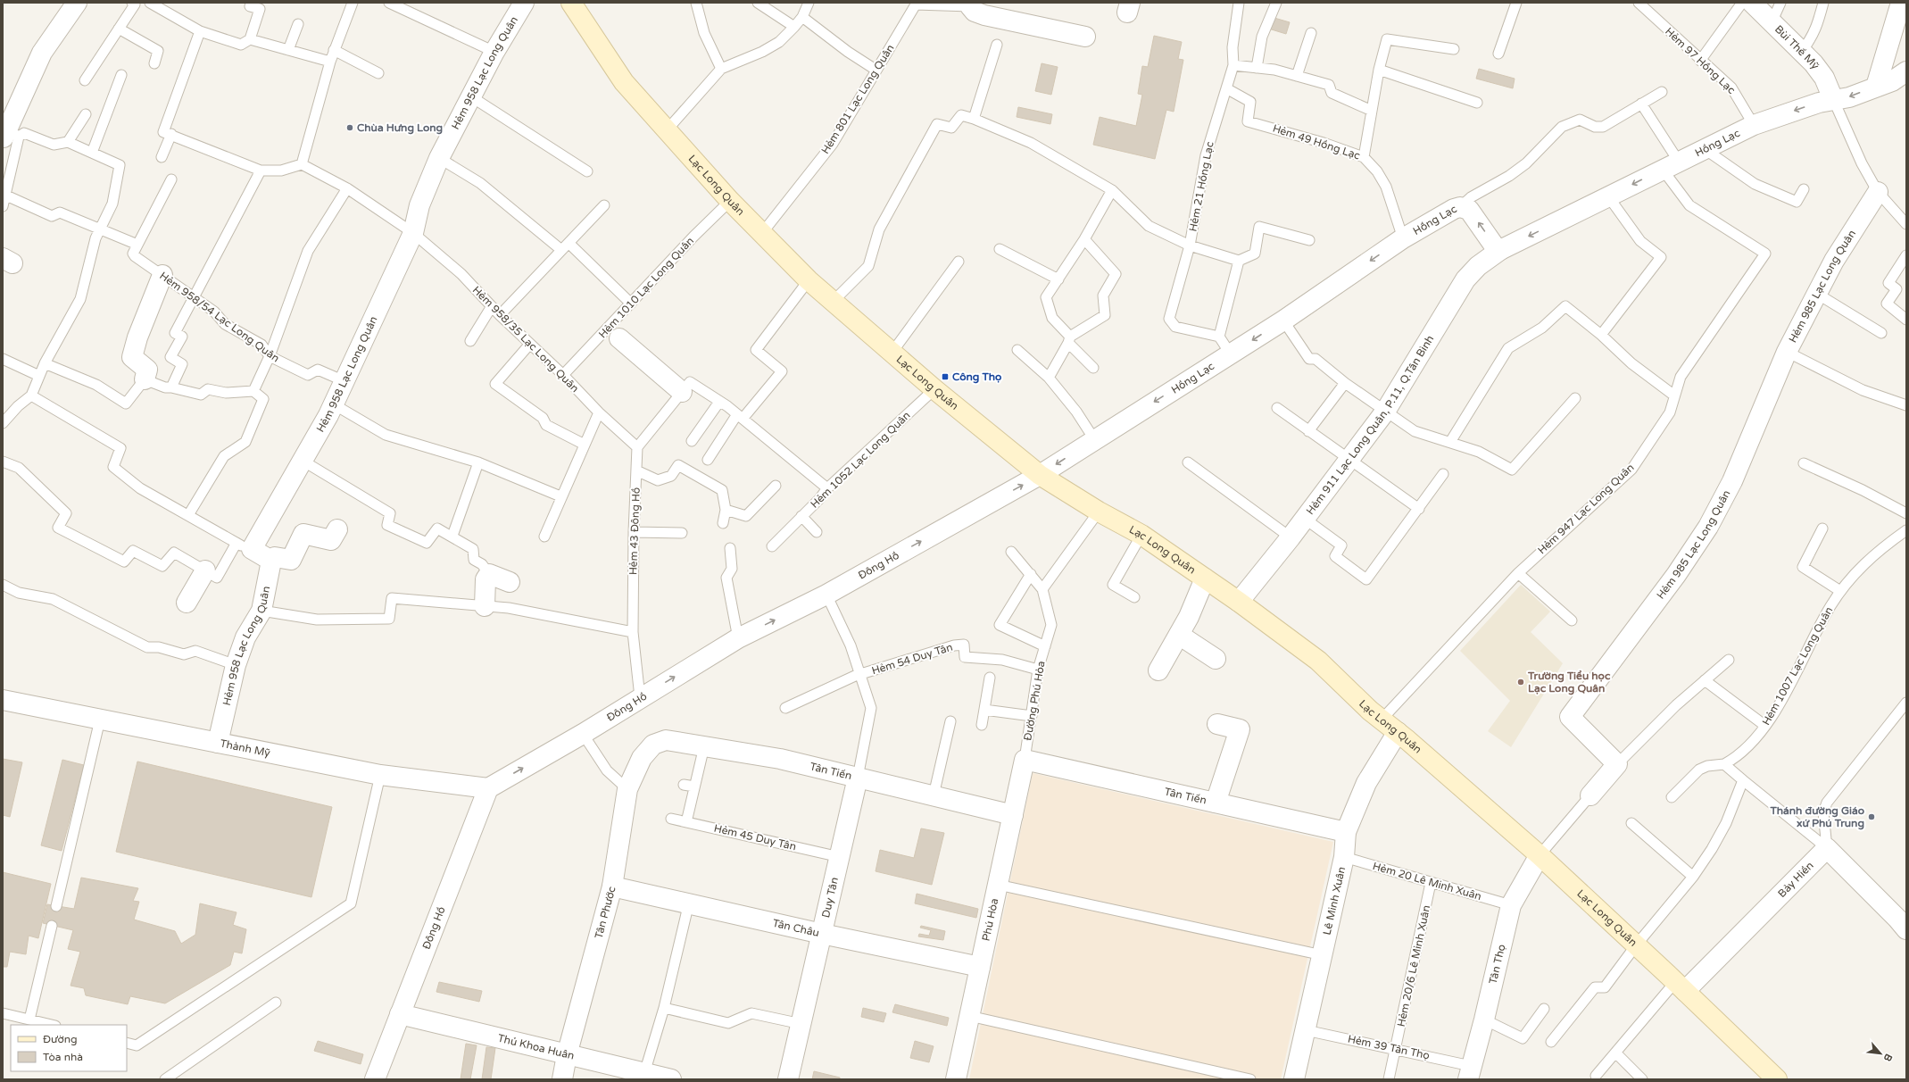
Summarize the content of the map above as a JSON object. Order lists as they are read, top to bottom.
{
  "streets": {
    "main road": ["Lạc Long Quân"],
    "street": [
      "Bùi Thế Mỹ",
      "Hẻm 958 Lạc Long Quân",
      "Hồng Lạc",
      "Hẻm 985 Lạc Long Quân",
      "Hẻm 911 Lạc Long Quân, P.11, Q.Tân Bình",
      "Đông Hồ",
      "Thành Mỹ",
      "Tân Tiến",
      "Bảy Hiền",
      "Duy Tân",
      "Lê Minh Xuân",
      "Tân Phước",
      "Phú Hòa",
      "Tân Châu",
      "Tân Thọ",
      "Thủ Khoa Huân"
    ],
    "lane": [
      "Hẻm 97 Hồng Lạc",
      "Hẻm 801 Lạc Long Quân",
      "Hẻm 49 Hồng Lạc",
      "Hẻm 21 Hồng Lạc",
      "Hẻm 1010 Lạc Long Quân",
      "Hẻm 958/54 Lạc Long Quân",
      "Hẻm 958/35 Lạc Long Quân",
      "Hẻm 1052 Lạc Long Quân",
      "Hẻm 947 Lạc Long Quân",
      "Hẻm 43 Đông Hồ",
      "Hẻm 54 Duy Tân",
      "Hẻm 1007 Lạc Long Quân",
      "Đường Phú Hòa",
      "Hẻm 45 Duy Tân",
      "Hẻm 20 Lê Minh Xuân",
      "Hẻm 20/6 Lê Minh Xuân",
      "Hẻm 39 Tân Thọ"
    ]
  },
  "crossings": [
    ["Bùi Thế Mỹ", "Hồng Lạc"],
    ["Hẻm 97 Hồng Lạc", "Hồng Lạc"],
    ["Hẻm 958 Lạc Long Quân", "Hẻm 958/54 Lạc Long Quân"],
    ["Hẻm 958 Lạc Long Quân", "Hẻm 958/35 Lạc Long Quân"],
    ["Hẻm 958 Lạc Long Quân", "Thành Mỹ"],
    ["Hẻm 801 Lạc Long Quân", "Lạc Long Quân"],
    ["Hẻm 49 Hồng Lạc", "Hồng Lạc"],
    ["Hẻm 49 Hồng Lạc", "Hẻm 21 Hồng Lạc"],
    ["Hồng Lạc", "Lạc Long Quân"],
    ["Hồng Lạc", "Hẻm 911 Lạc Long Quân, P.11, Q.Tân Bình"],
    ["Hồng Lạc", "Hẻm 947 Lạc Long Quân"],
    ["Hồng Lạc", "Đông Hồ"],
    ["Lạc Long Quân", "Hẻm 1010 Lạc Long Quân"],
    ["Lạc Long Quân", "Hẻm 911 Lạc Long Quân, P.11, Q.Tân Bình"],
    ["Lạc Long Quân", "Hẻm 1052 Lạc Long Quân"],
    ["Lạc Long Quân", "Hẻm 947 Lạc Long Quân"],
    ["Lạc Long Quân", "Đông Hồ"],
    ["Lạc Long Quân", "Bảy Hiền"],
    ["Lạc Long Quân", "Lê Minh Xuân"],
    ["Lạc Long Quân", "Tân Thọ"],
    ["Hẻm 1010 Lạc Long Quân", "Hẻm 958/35 Lạc Long Quân"],
    ["Hẻm 958/35 Lạc Long Quân", "Hẻm 43 Đông Hồ"],
    ["Hẻm 43 Đông Hồ", "Đông Hồ"],
    ["Đông Hồ", "Thành Mỹ"],
    ["Đông Hồ", "Thủ Khoa Huân"],
    ["Hẻm 54 Duy Tân", "Đường Phú Hòa"],
    ["Hẻm 54 Duy Tân", "Tân Tiến"],
    ["Hẻm 54 Duy Tân", "Duy Tân"],
    ["Đường Phú Hòa", "Tân Tiến"],
    ["Đường Phú Hòa", "Phú Hòa"],
    ["Tân Tiến", "Duy Tân"],
    ["Tân Tiến", "Lê Minh Xuân"],
    ["Tân Tiến", "Tân Phước"],
    ["Tân Tiến", "Phú Hòa"],
    ["Hẻm 45 Duy Tân", "Duy Tân"],
    ["Hẻm 20 Lê Minh Xuân", "Lê Minh Xuân"],
    ["Hẻm 20 Lê Minh Xuân", "Tân Thọ"],
    ["Hẻm 20 Lê Minh Xuân", "Hẻm 20/6 Lê Minh Xuân"],
    ["Duy Tân", "Tân Châu"],
    ["Lê Minh Xuân", "Hẻm 39 Tân Thọ"],
    ["Tân Phước", "Tân Châu"],
    ["Tân Phước", "Thủ Khoa Huân"],
    ["Phú Hòa", "Tân Châu"],
    ["Tân Thọ", "Hẻm 39 Tân Thọ"],
    ["Hẻm 20/6 Lê Minh Xuân", "Hẻm 39 Tân Thọ"]
  ],
  "one_way": ["Hồng Lạc", "Đông Hồ"],
  "places": {
    "other": ["Chùa Hưng Long", "Trường Tiểu học Lạc Long Quân", "Thánh đường Giáo xứ Phú Trung"],
    "transit": ["Công Thọ"]
  },
  "legend": ["Đường", "Tòa nhà"],
  "north": "bottom right"
}
